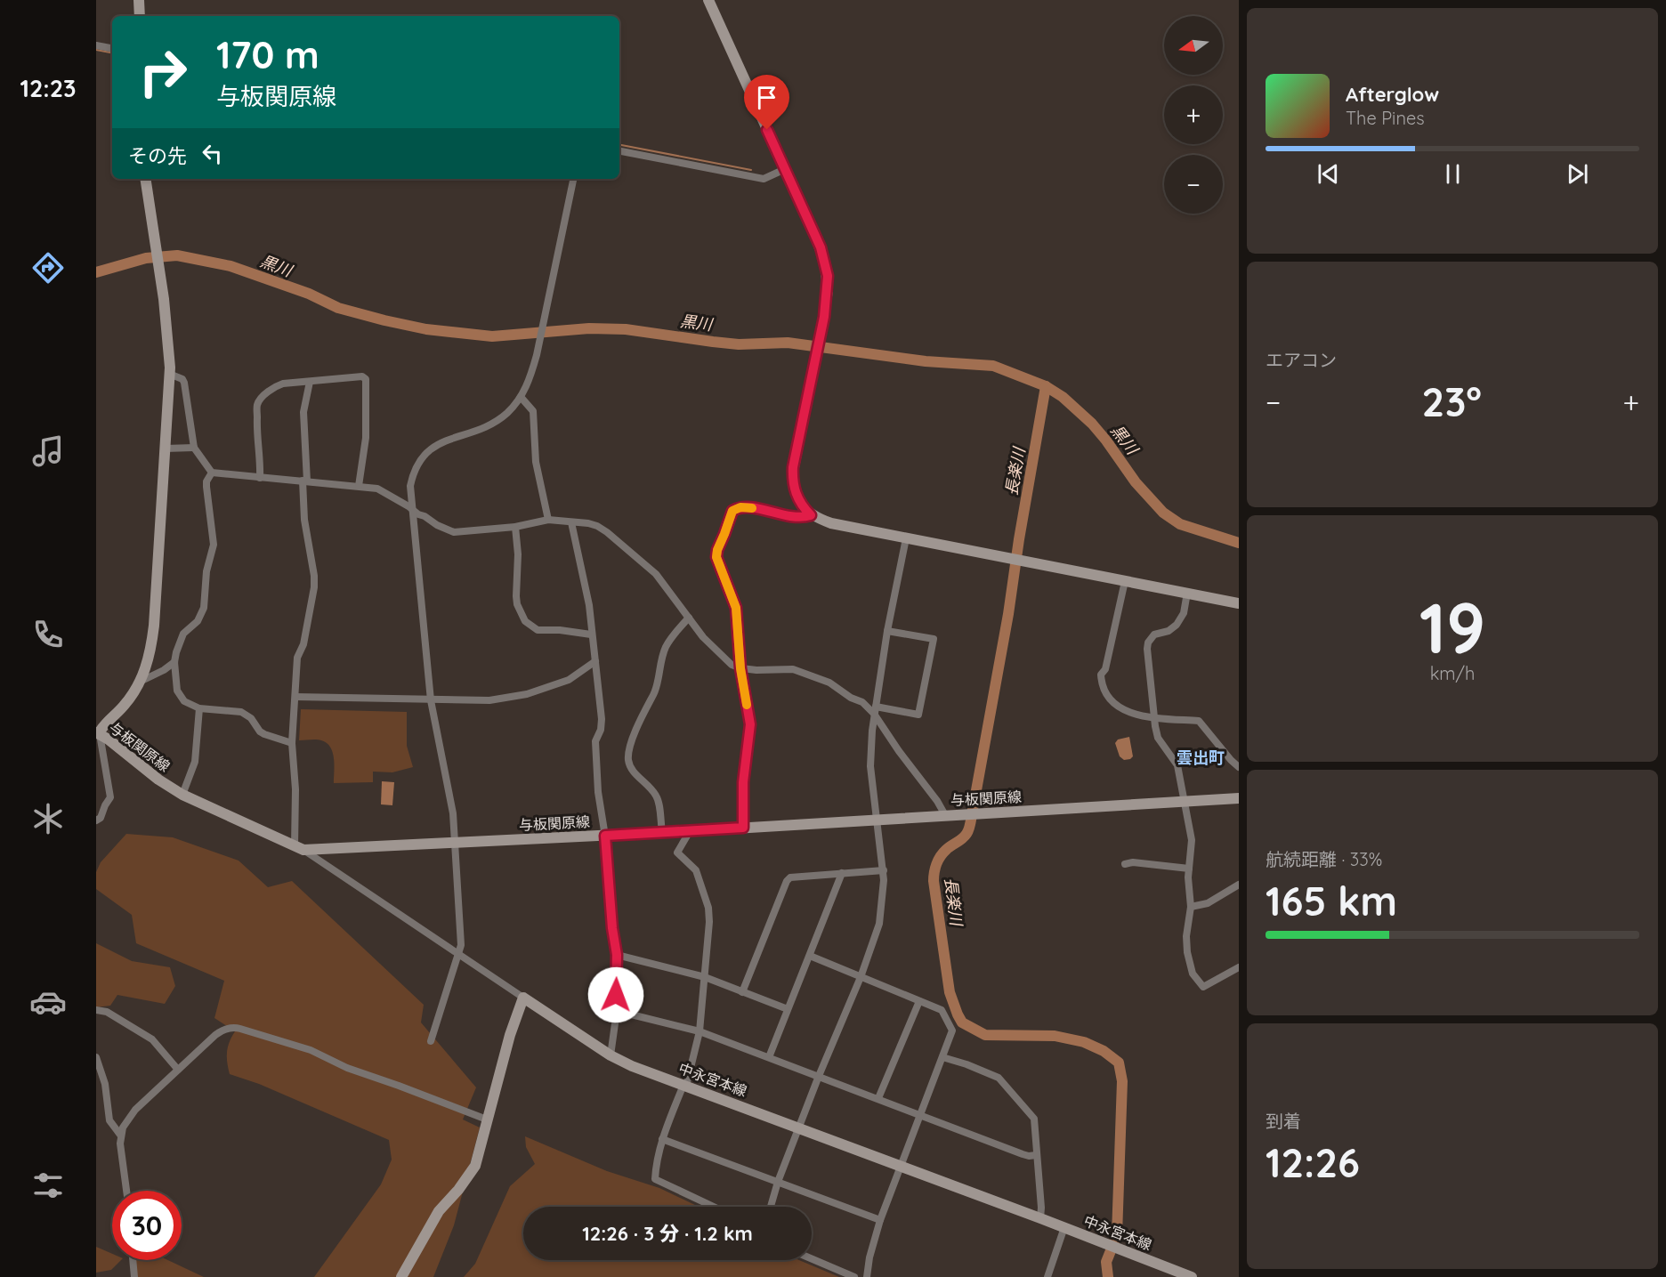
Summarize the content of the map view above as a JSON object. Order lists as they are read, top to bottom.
{
  "streets": {
    "main road": ["与板関原線", "中永宮本線"]
  },
  "districts": ["雲出町"],
  "water": ["黒川", "長楽川"],
  "north": "left",
  "page": {
    "tabs": "12:23",
    "map_buttons": ["+", "−"],
    "turn": ["170 m", "与板関原線"],
    "song": ["Afterglow", "The Pines"],
    "then": "その先",
    "tile": [
      "エアコン",
      ["19", "km/h"],
      ["航続距離 · 33%", "165 km"],
      ["到着", "12:26"]
    ],
    "heat": ["−", "23°", "+"],
    "limit": "30",
    "trip": "12:26 · 3 分 · 1.2 km"
  }
}
